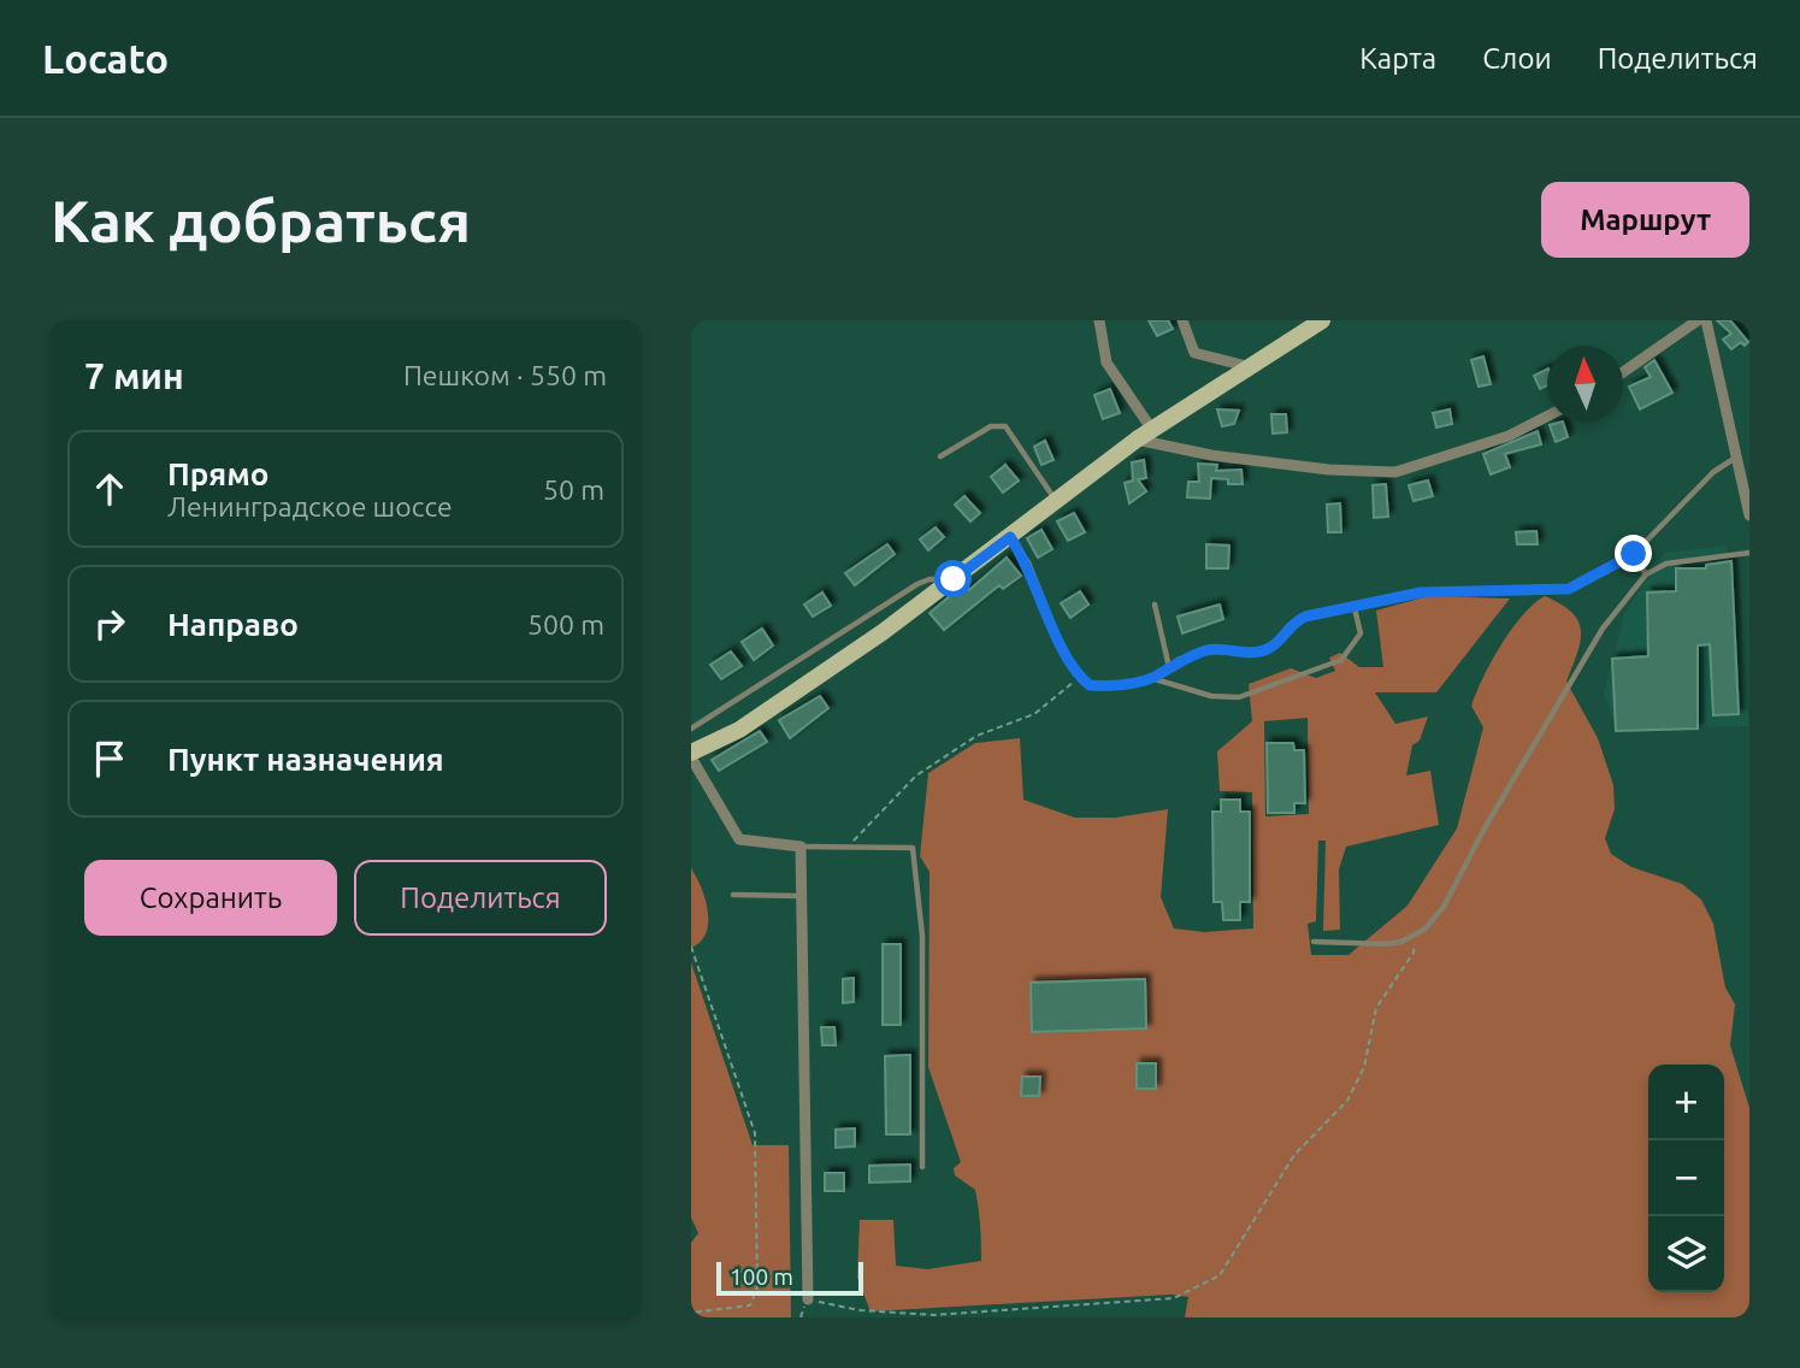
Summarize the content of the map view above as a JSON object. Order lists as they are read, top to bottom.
{
  "scale_bar": "100 m",
  "north": "top",
  "page": {
    "header": "Locato",
    "nav": ["Карта", "Слои", "Поделиться"],
    "buttons": [
      "Маршрут",
      ["Сохранить", "Поделиться"]
    ],
    "title": "Как добраться",
    "heading": ["7 мин", "Пешком · 550 m"],
    "list": [
      ["Прямо", "Ленинградское шоссе", "50 m"],
      ["Направо", "500 m"],
      "Пункт назначения"
    ],
    "map_buttons": ["+", "−"],
    "scale": "100 m"
  }
}
